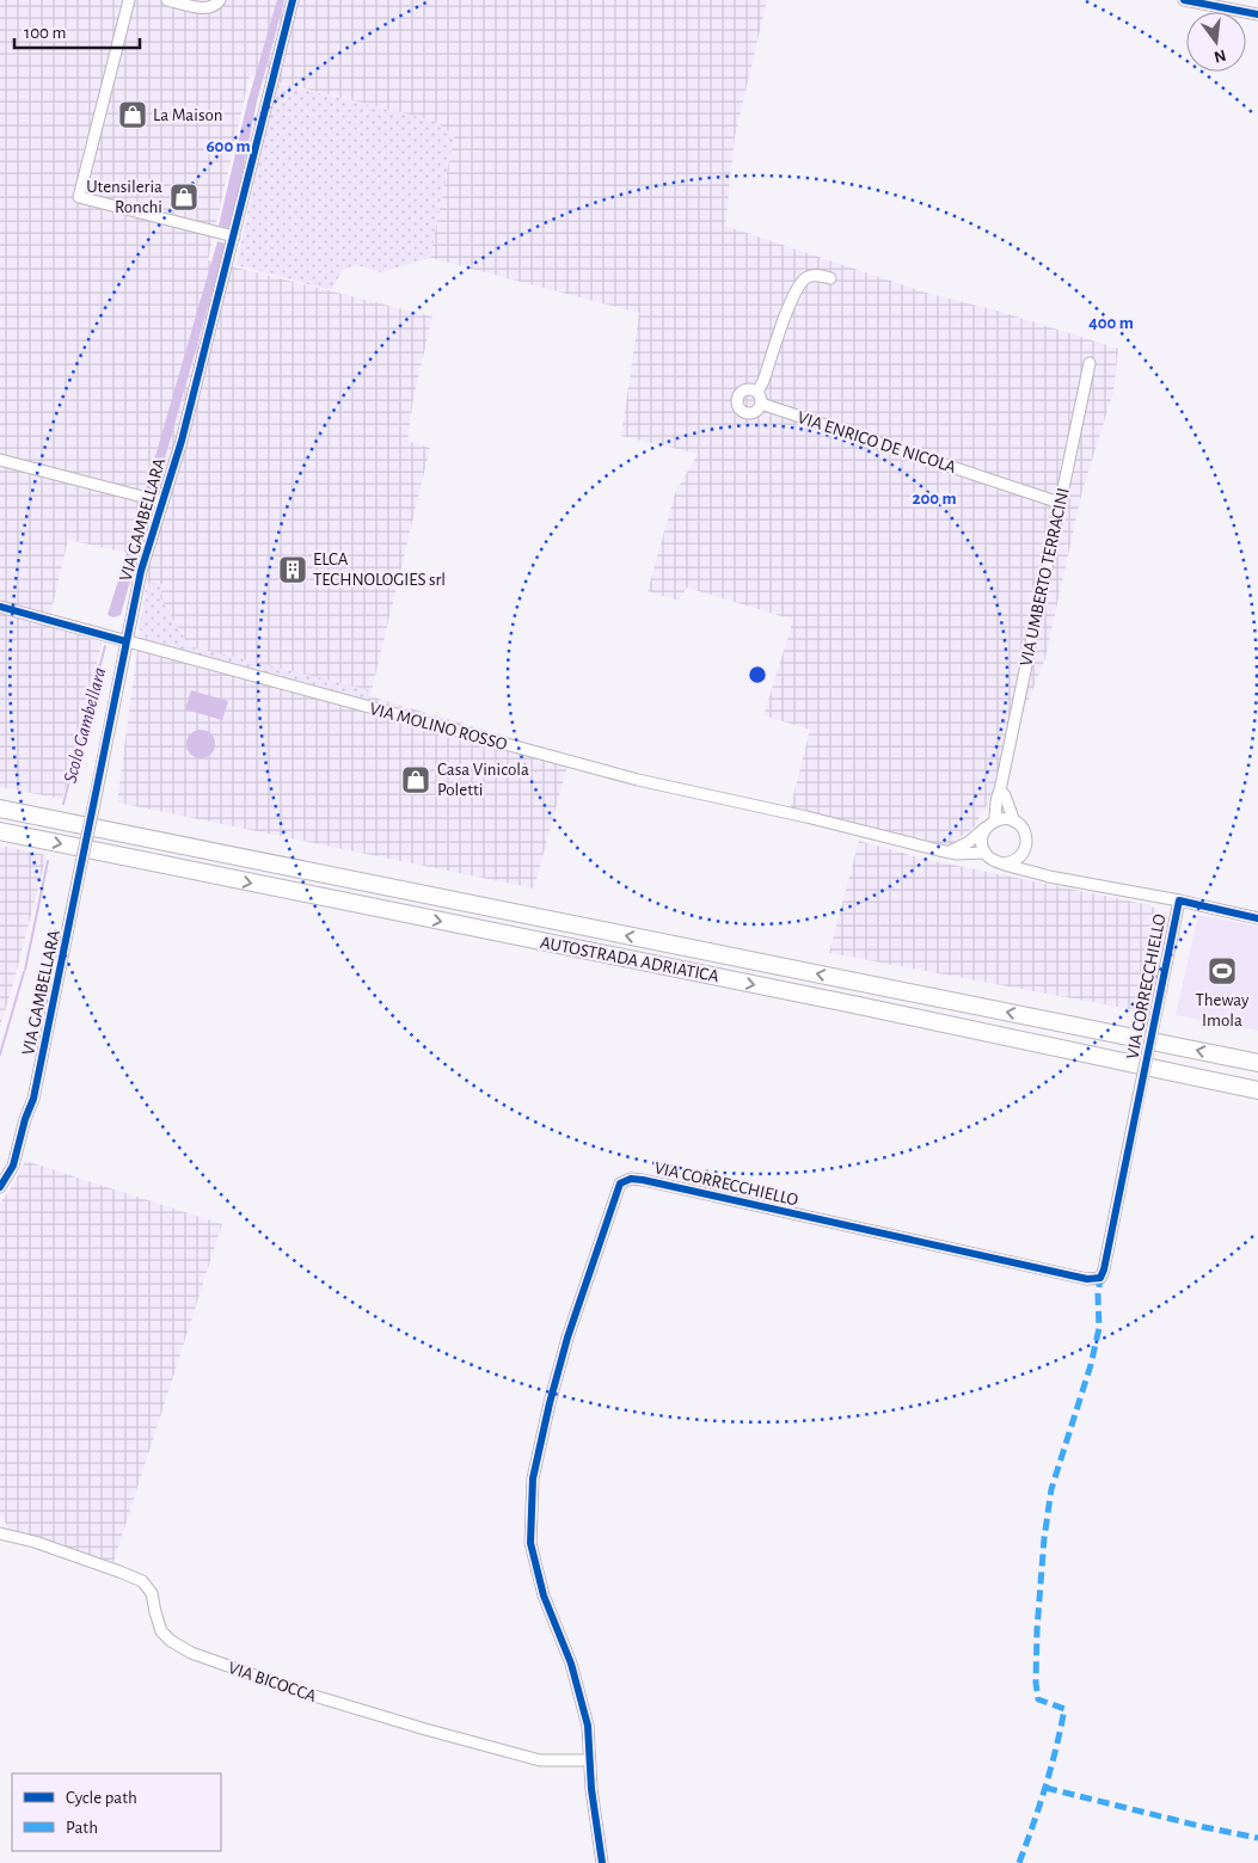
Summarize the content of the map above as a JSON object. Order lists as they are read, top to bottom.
{
  "streets": {
    "highway": ["AUTOSTRADA ADRIATICA"],
    "street": [
      "VIA ENRICO DE NICOLA",
      "VIA GAMBELLARA",
      "VIA UMBERTO TERRACINI",
      "VIA MOLINO ROSSO",
      "VIA CORRECCHIELLO",
      "VIA BICOCCA"
    ]
  },
  "crossings": [
    ["VIA ENRICO DE NICOLA", "VIA UMBERTO TERRACINI"],
    ["VIA GAMBELLARA", "VIA MOLINO ROSSO"],
    ["VIA UMBERTO TERRACINI", "VIA MOLINO ROSSO"],
    ["VIA CORRECCHIELLO", "VIA BICOCCA"]
  ],
  "water": ["Scolo Gambellara"],
  "places": {
    "shop": ["La Maison", "Utensileria Ronchi", "Casa Vinicola Poletti"],
    "building": ["ELCA TECHNOLOGIES srl"],
    "sports": ["Theway Imola"]
  },
  "legend": ["Cycle path", "Path"],
  "scale_bar": "100 m",
  "north": "bottom",
  "rings": ["600 m", "400 m", "200 m"]
}
